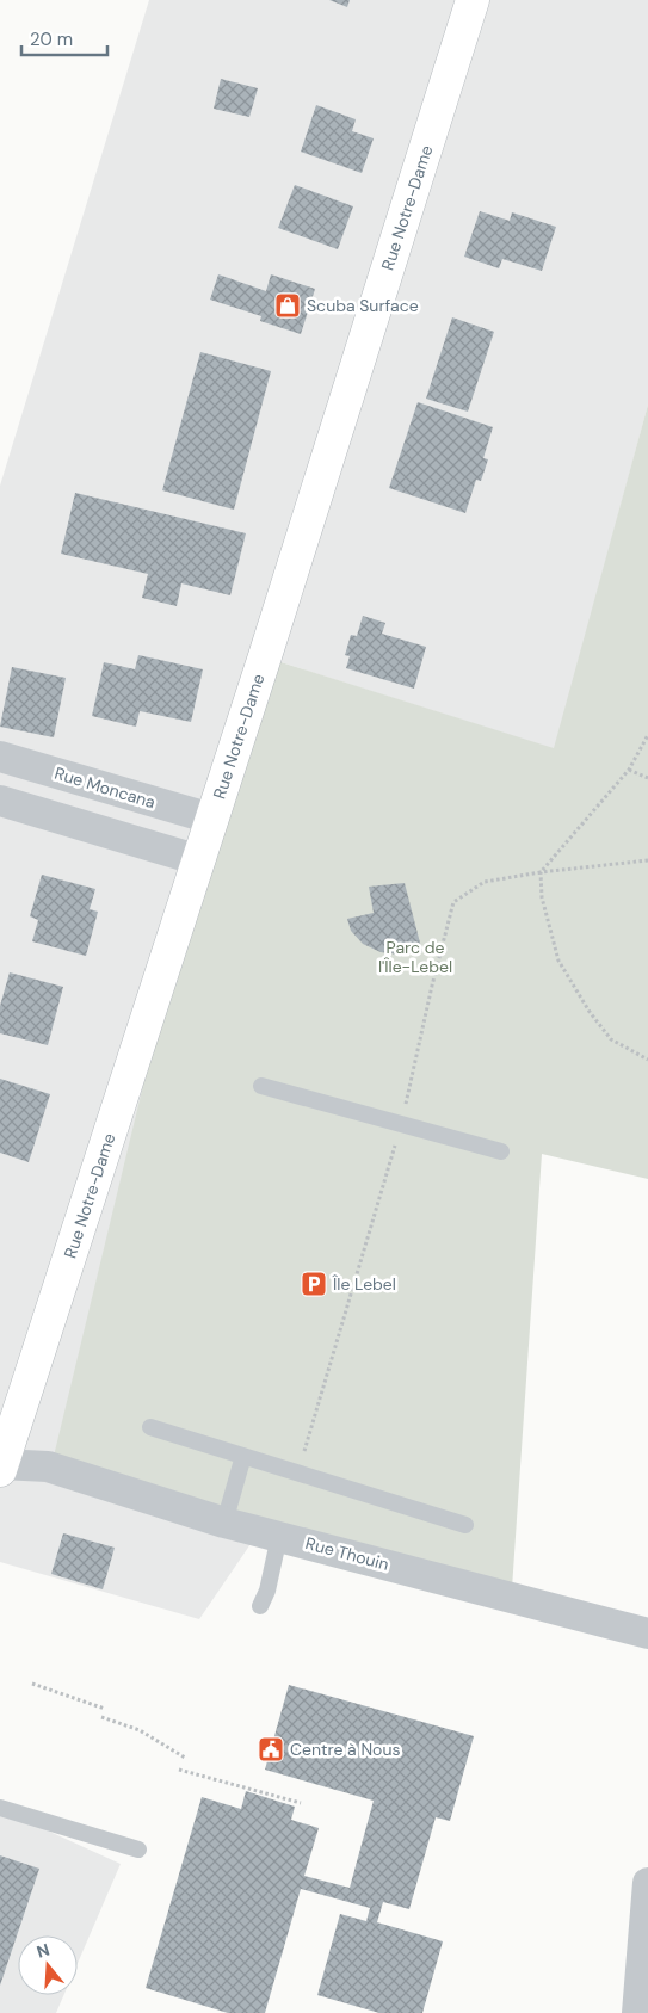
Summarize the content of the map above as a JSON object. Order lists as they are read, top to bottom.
{
  "streets": {
    "main road": ["Rue Notre-Dame"],
    "street": ["Rue Moncana", "Rue Thouin"]
  },
  "crossings": [
    ["Rue Notre-Dame", "Rue Moncana"],
    ["Rue Notre-Dame", "Rue Thouin"]
  ],
  "parks": ["Parc de l'Île-Lebel"],
  "places": {
    "shop": ["Scuba Surface"],
    "parking": ["Île Lebel"],
    "public building": ["Centre à Nous"]
  },
  "scale_bar": "20 m",
  "north": "top"
}
